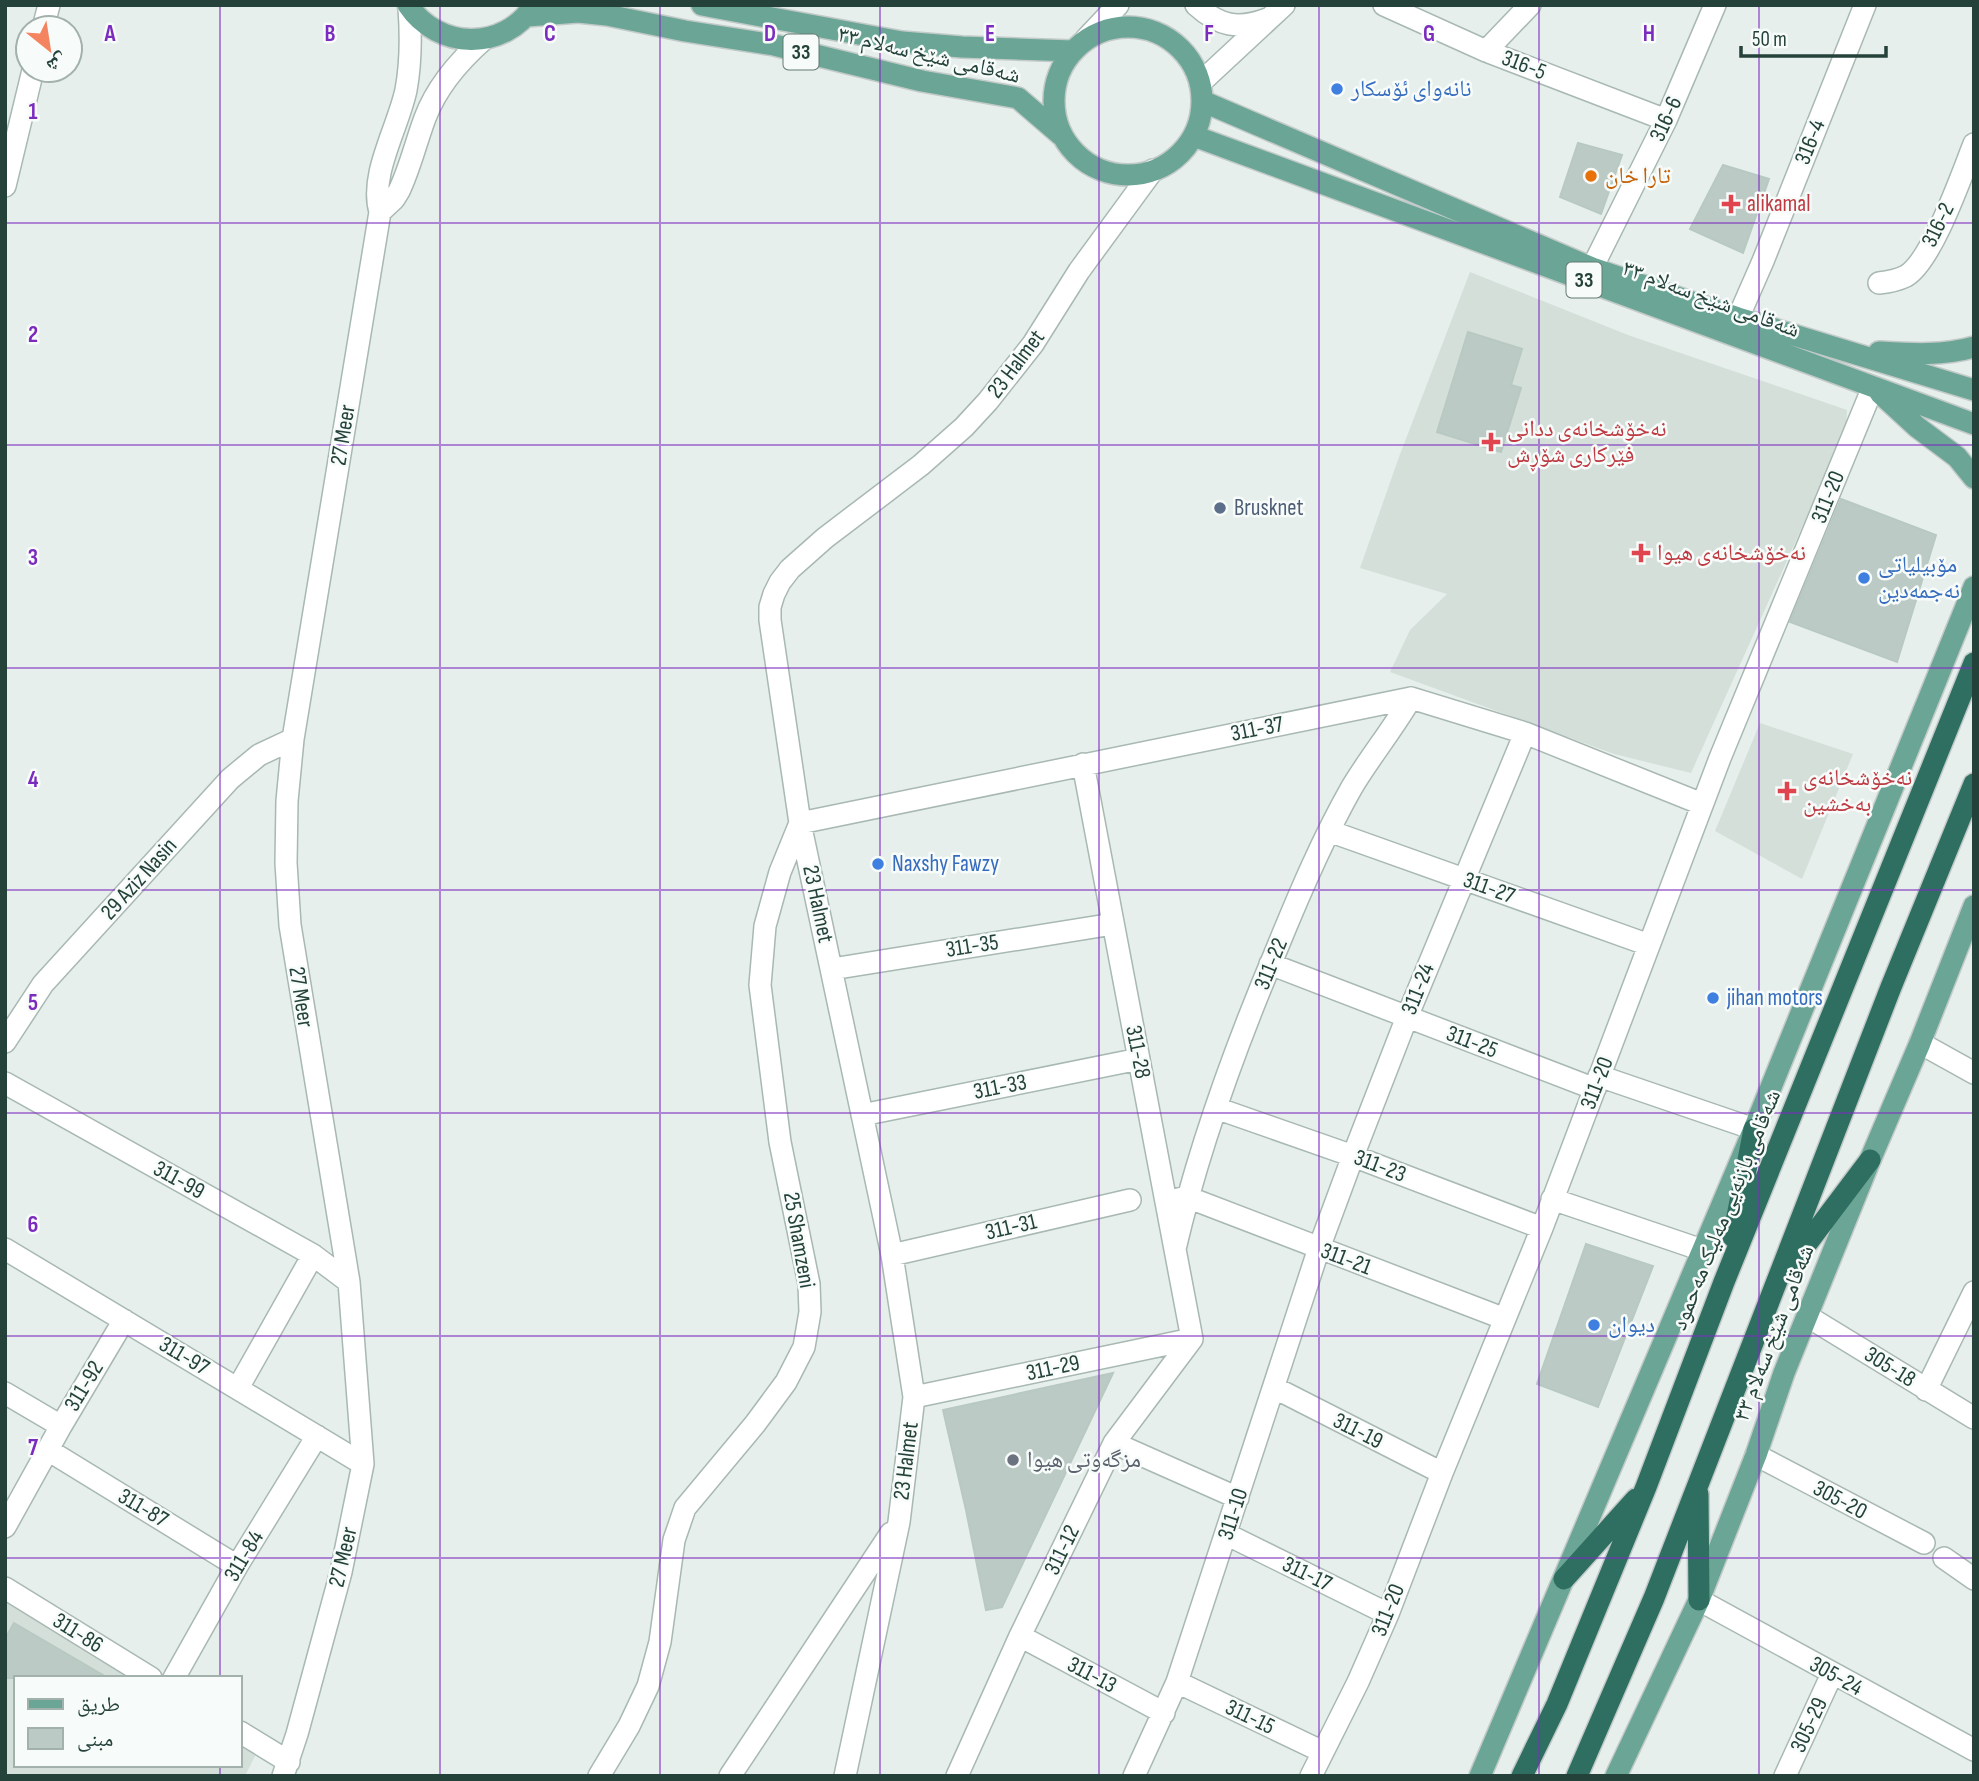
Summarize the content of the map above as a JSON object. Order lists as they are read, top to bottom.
{
  "streets": {
    "highway": ["شەقامی بازنەیی مەلیک مەحمود"],
    "main road": ["33", "شەقامی شێخ سەلام ٣٣"],
    "street": [
      "316-5",
      "316-6",
      "316-4",
      "316-2",
      "23 Halmet",
      "27 Meer",
      "311-20",
      "311-37",
      "29 Aziz Nasin",
      "311-27",
      "311-35",
      "311-22",
      "311-24",
      "311-25",
      "311-28",
      "311-33",
      "311-23",
      "311-99",
      "311-31",
      "25 Shamzeni",
      "311-21",
      "311-97",
      "305-18",
      "311-29",
      "311-92",
      "311-19",
      "305-20",
      "311-87",
      "311-10",
      "311-12",
      "311-84",
      "311-17",
      "311-86",
      "311-13",
      "305-24",
      "311-15",
      "305-29"
    ]
  },
  "crossings": [
    ["شەقامی شێخ سەلام ٣٣", "316-6"],
    ["شەقامی شێخ سەلام ٣٣", "316-4"],
    ["شەقامی شێخ سەلام ٣٣", "23 Halmet"],
    ["شەقامی شێخ سەلام ٣٣", "27 Meer"],
    ["شەقامی شێخ سەلام ٣٣", "311-20"],
    ["شەقامی شێخ سەلام ٣٣", "305-18"],
    ["شەقامی شێخ سەلام ٣٣", "305-20"],
    ["شەقامی شێخ سەلام ٣٣", "305-24"],
    ["316-5", "316-6"],
    ["23 Halmet", "311-37"],
    ["23 Halmet", "311-35"],
    ["23 Halmet", "311-33"],
    ["23 Halmet", "311-31"],
    ["23 Halmet", "25 Shamzeni"],
    ["23 Halmet", "311-29"],
    ["27 Meer", "29 Aziz Nasin"],
    ["27 Meer", "311-99"],
    ["27 Meer", "311-97"],
    ["311-20", "311-37"],
    ["311-20", "311-27"],
    ["311-20", "311-25"],
    ["311-20", "311-23"],
    ["311-20", "311-21"],
    ["311-20", "311-19"],
    ["311-20", "311-17"],
    ["311-20", "311-15"],
    ["311-37", "311-22"],
    ["311-37", "311-24"],
    ["311-37", "311-28"],
    ["311-37", "25 Shamzeni"],
    ["311-27", "311-22"],
    ["311-27", "311-24"],
    ["311-35", "311-28"],
    ["311-22", "311-25"],
    ["311-22", "311-28"],
    ["311-22", "311-23"],
    ["311-22", "311-21"],
    ["311-24", "311-25"],
    ["311-24", "311-23"],
    ["311-24", "311-21"],
    ["311-24", "311-10"],
    ["311-28", "311-33"],
    ["311-28", "311-29"],
    ["311-28", "311-12"],
    ["311-21", "311-10"],
    ["311-97", "311-92"],
    ["311-97", "311-84"],
    ["311-29", "311-12"],
    ["311-92", "311-87"],
    ["311-19", "311-10"],
    ["311-87", "311-84"],
    ["311-10", "311-17"],
    ["311-10", "311-13"],
    ["311-10", "311-15"],
    ["311-12", "311-13"],
    ["305-24", "305-29"]
  ],
  "places": {
    "other": [
      "نانەوای ئۆسکار",
      "تارا خان",
      "Brusknet",
      "مۆبیلیاتی نەجمەدین",
      "Naxshy Fawzy",
      "jihan motors",
      "دیوان",
      "مزگەوتی هیوا"
    ],
    "health": [
      "alikamal",
      "نەخۆشخانەی ددانی فێرکاری شۆڕش",
      "نەخۆشخانەی هیوا",
      "نەخۆشخانەی بەخشین"
    ]
  },
  "legend": ["طريق", "مبنى"],
  "scale_bar": "50 m",
  "north": "bottom right",
  "grid": {
    "columns": [
      "A",
      "B",
      "C",
      "D",
      "E",
      "F",
      "G",
      "H"
    ],
    "rows": [
      "1",
      "2",
      "3",
      "4",
      "5",
      "6",
      "7"
    ]
  }
}
